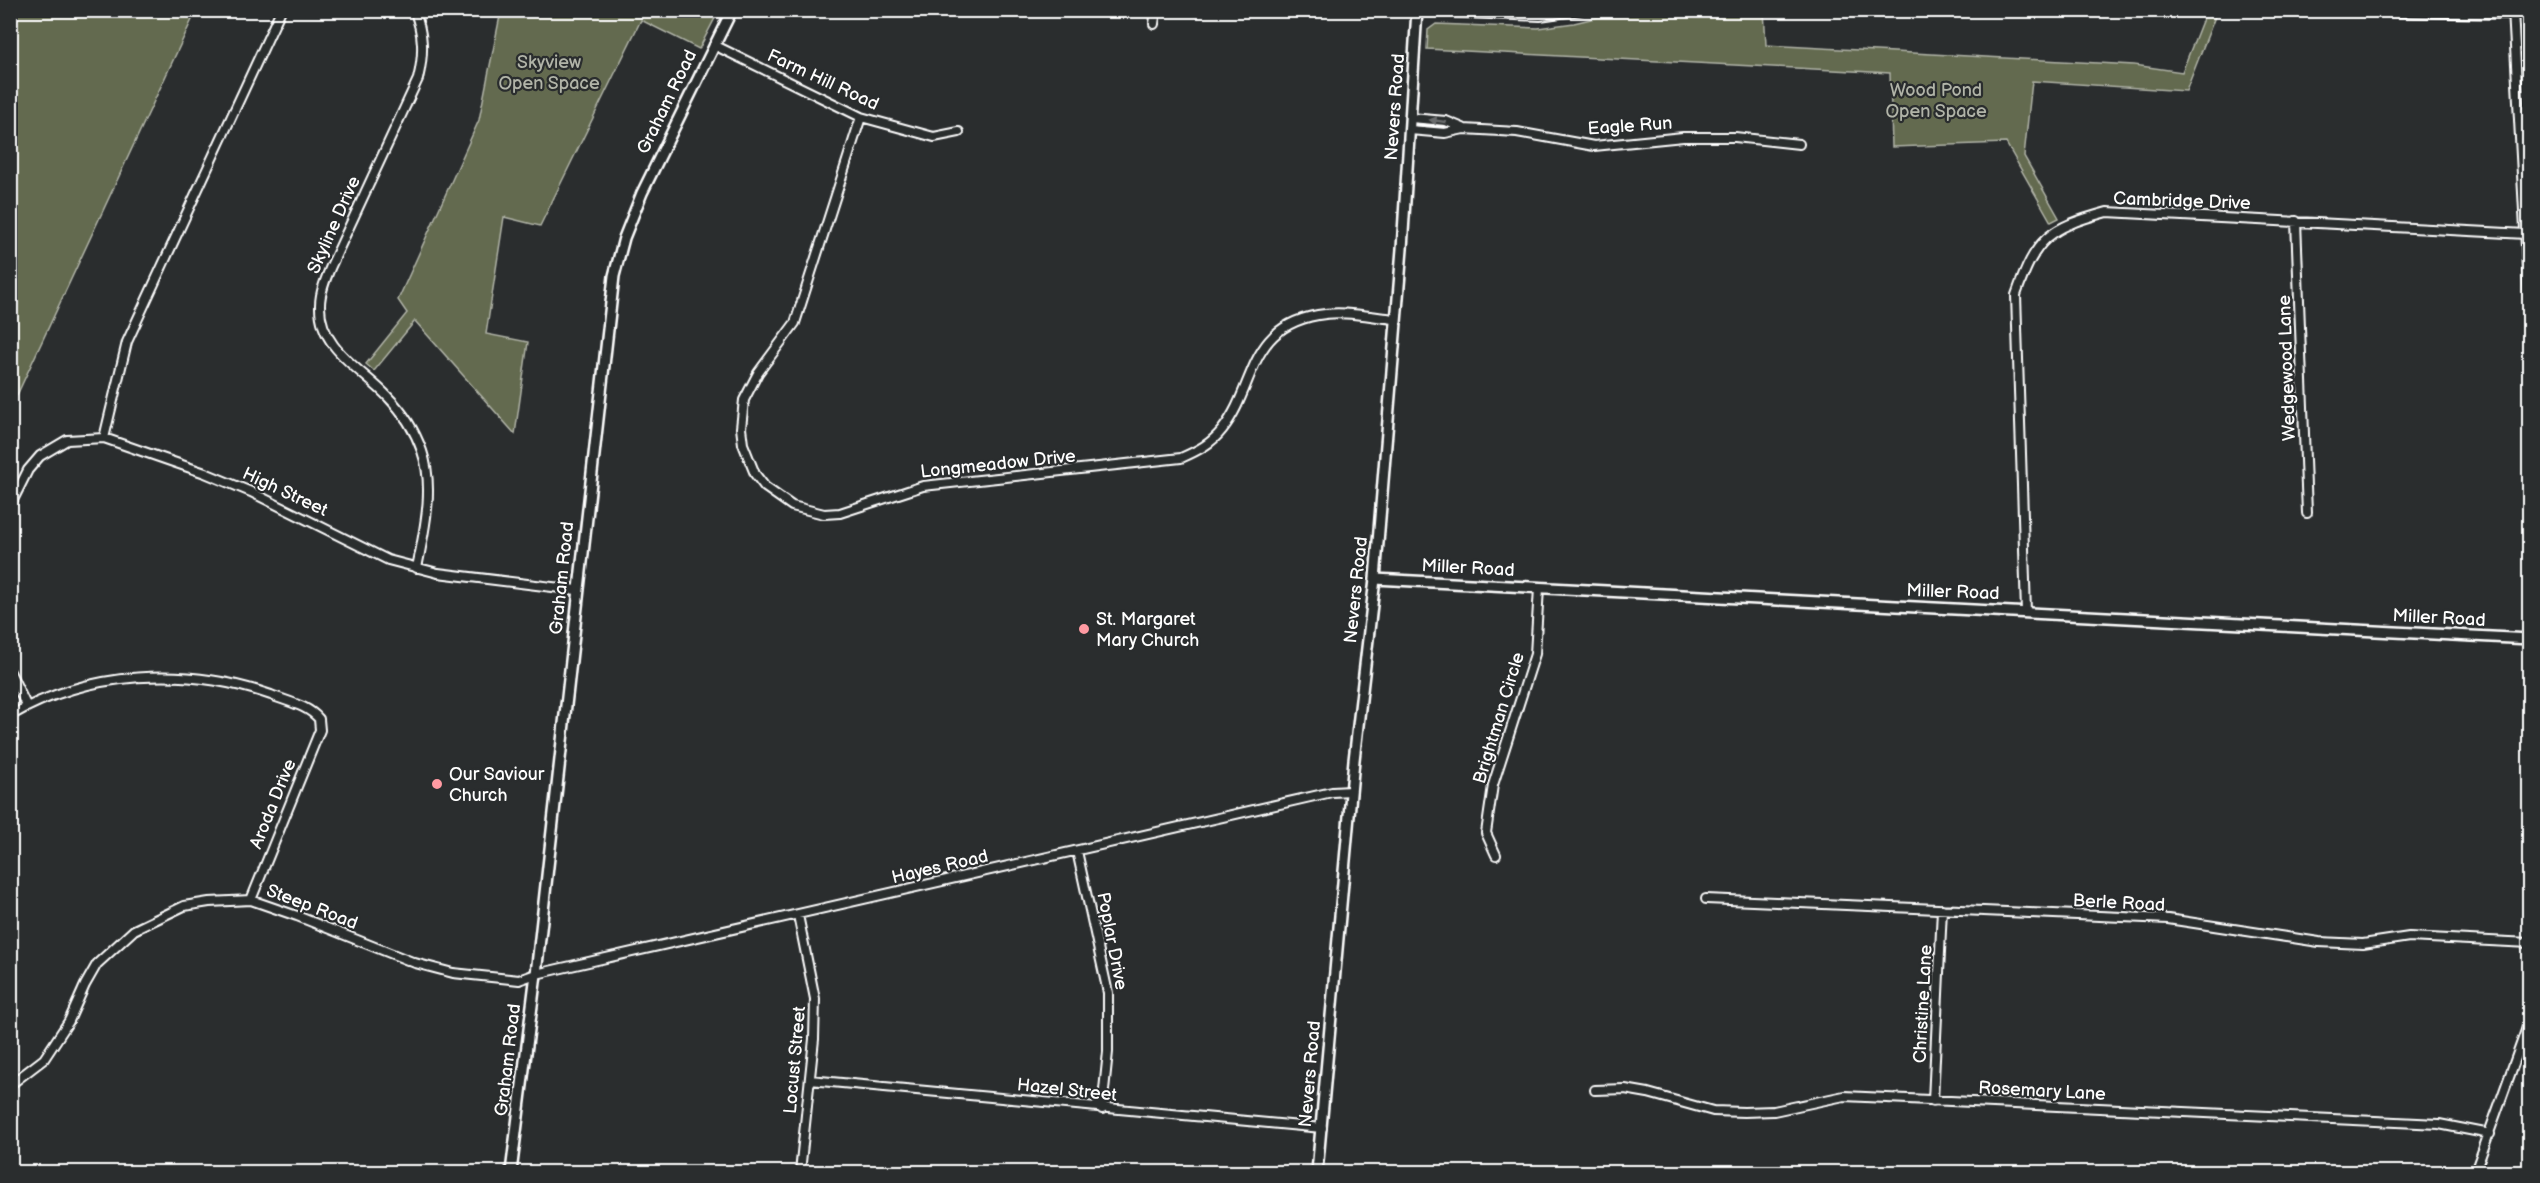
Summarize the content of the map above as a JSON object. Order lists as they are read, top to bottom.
{
  "streets": {
    "street": [
      "Farm Hill Road",
      "Graham Road",
      "Nevers Road",
      "Eagle Run",
      "Cambridge Drive",
      "Skyline Drive",
      "Wedgewood Lane",
      "Longmeadow Drive",
      "High Street",
      "Miller Road",
      "Brightman Circle",
      "Aroda Drive",
      "Hayes Road",
      "Berle Road",
      "Steep Road",
      "Poplar Drive",
      "Christine Lane",
      "Locust Street",
      "Hazel Street",
      "Rosemary Lane"
    ]
  },
  "crossings": [
    ["Farm Hill Road", "Graham Road"],
    ["Farm Hill Road", "Longmeadow Drive"],
    ["Graham Road", "High Street"],
    ["Graham Road", "Hayes Road"],
    ["Graham Road", "Steep Road"],
    ["Nevers Road", "Eagle Run"],
    ["Nevers Road", "Longmeadow Drive"],
    ["Nevers Road", "Miller Road"],
    ["Nevers Road", "Hayes Road"],
    ["Nevers Road", "Hazel Street"],
    ["Cambridge Drive", "Wedgewood Lane"],
    ["Cambridge Drive", "Miller Road"],
    ["Skyline Drive", "High Street"],
    ["Miller Road", "Brightman Circle"],
    ["Aroda Drive", "Steep Road"],
    ["Hayes Road", "Steep Road"],
    ["Hayes Road", "Poplar Drive"],
    ["Hayes Road", "Locust Street"],
    ["Berle Road", "Christine Lane"],
    ["Poplar Drive", "Hazel Street"],
    ["Christine Lane", "Rosemary Lane"],
    ["Locust Street", "Hazel Street"]
  ],
  "parks": ["Skyview Open Space", "Wood Pond Open Space"],
  "places": ["St. Margaret Mary Church", "Our Saviour Church"]
}
